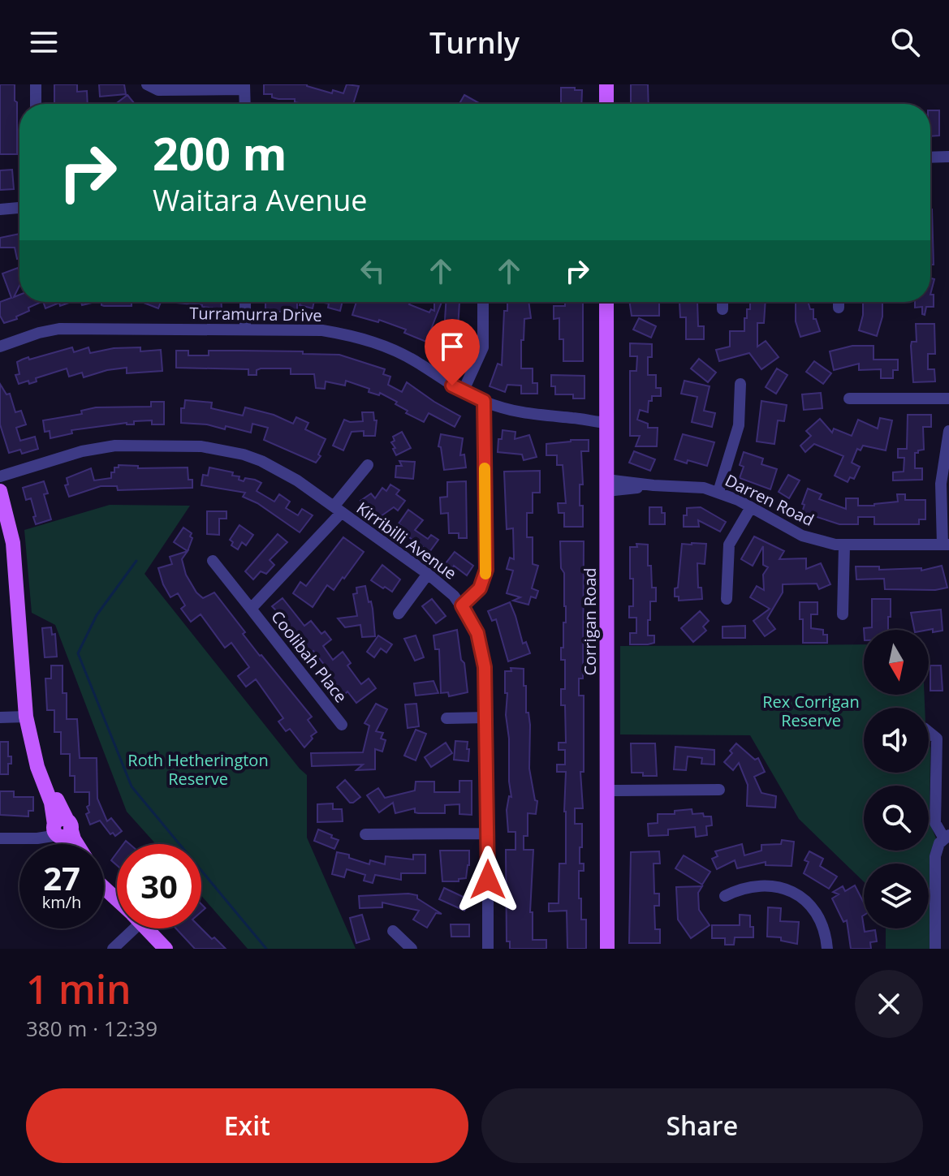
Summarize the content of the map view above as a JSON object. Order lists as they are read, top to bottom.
{
  "streets": {
    "main road": ["Corrigan Road"],
    "street": [
      "Turramurra Drive",
      "Darren Road",
      "Kirribilli Avenue",
      "Coolibah Place"
    ]
  },
  "crossings": [
    ["Turramurra Drive", "Corrigan Road"],
    ["Darren Road", "Corrigan Road"],
    ["Kirribilli Avenue", "Coolibah Place"]
  ],
  "parks": ["Rex Corrigan Reserve", "Roth Hetherington Reserve"],
  "north": "bottom",
  "page": {
    "header": "Turnly",
    "turn": ["200 m", "Waitara Avenue"],
    "speed": "27 km/h",
    "limit": "30",
    "heading": ["1 min", "380 m · 12:39"],
    "buttons": ["Exit", "Share"]
  }
}
